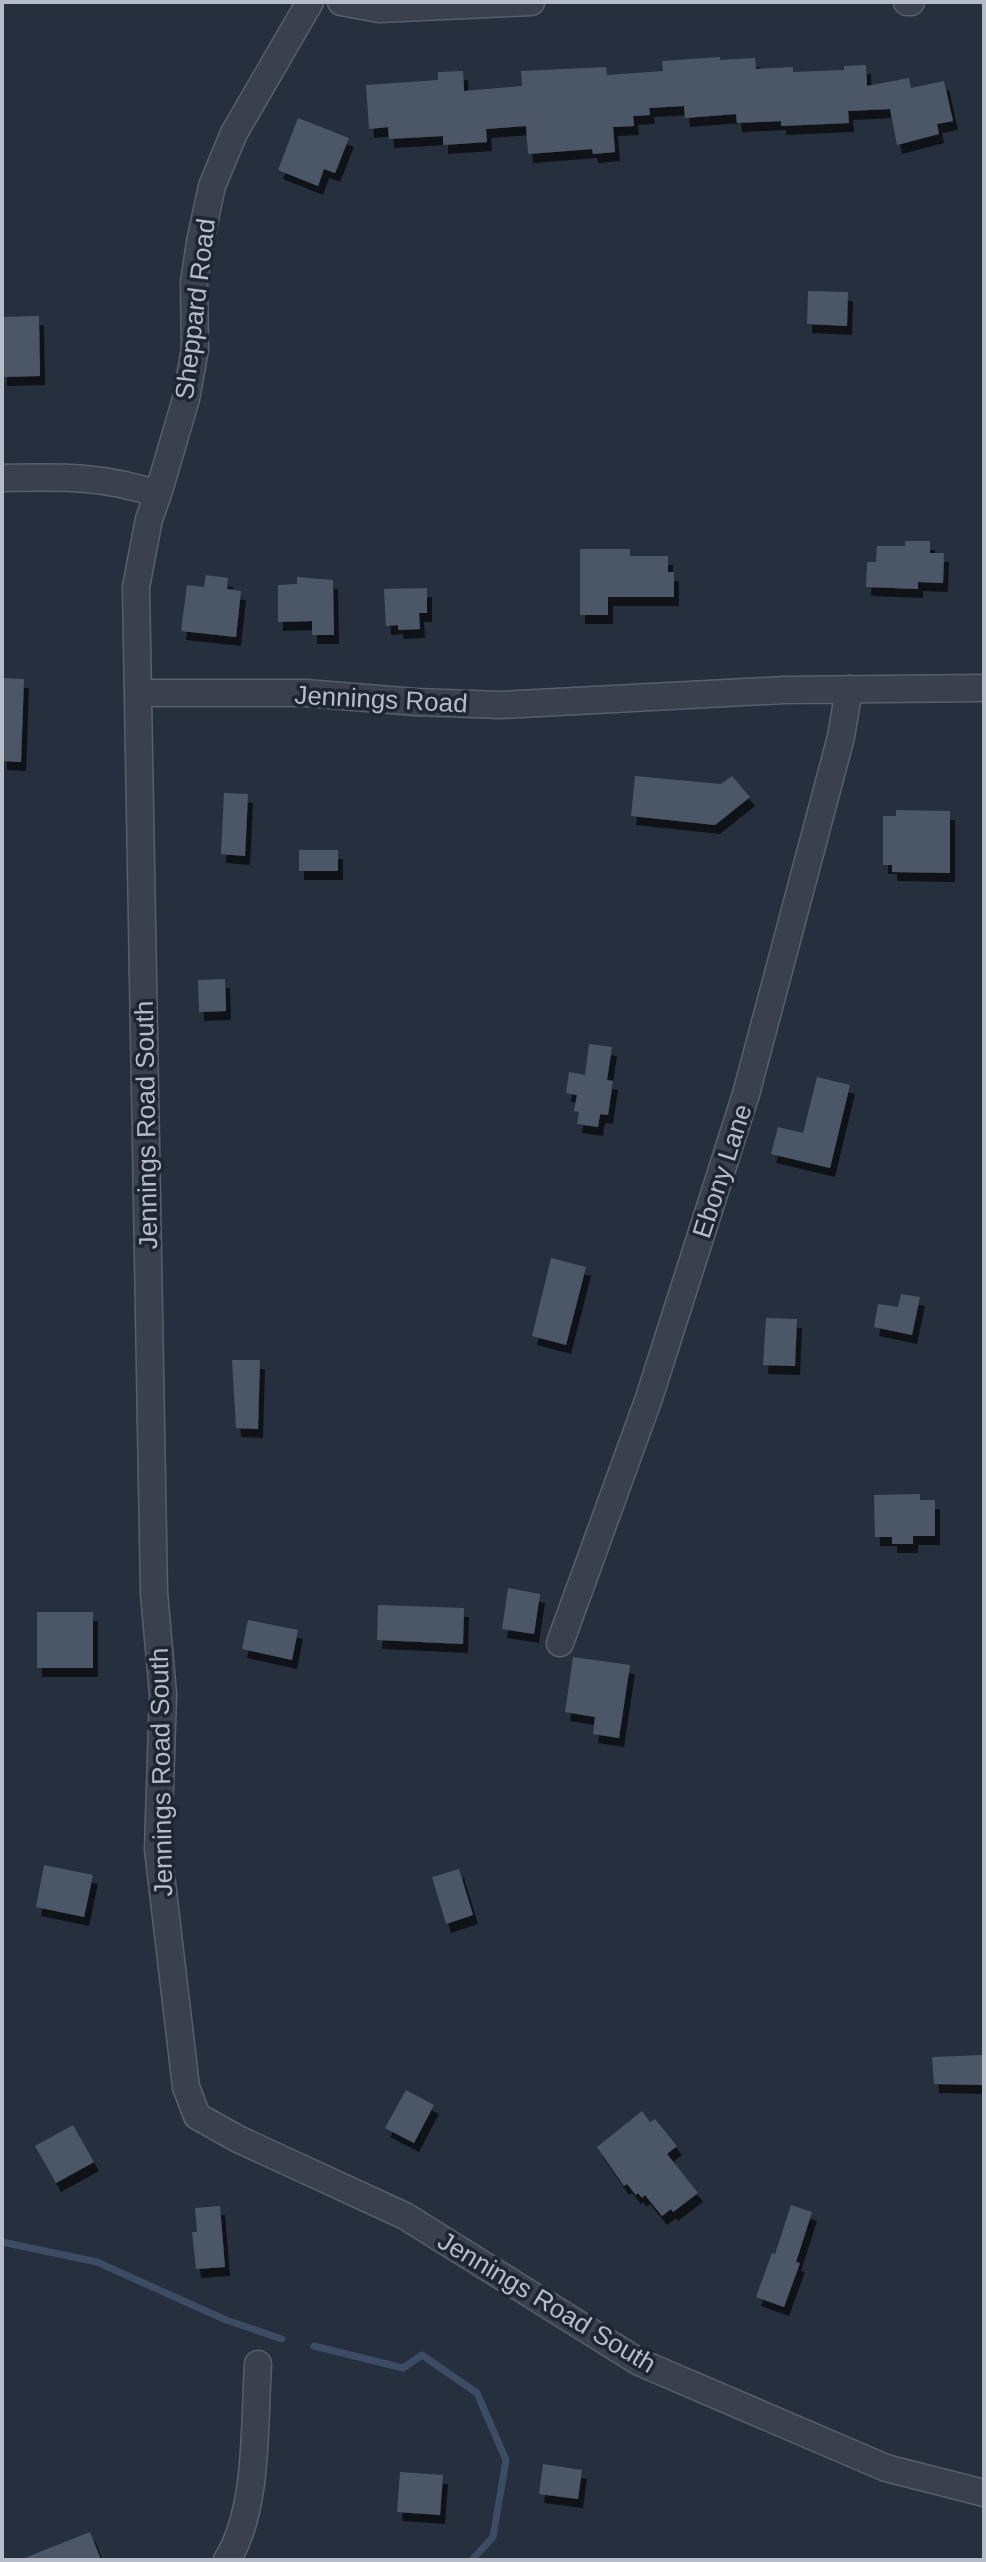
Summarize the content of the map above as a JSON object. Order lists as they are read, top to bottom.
{
  "streets": {
    "street": [
      "Sheppard Road",
      "Jennings Road",
      "Jennings Road South",
      "Ebony Lane"
    ]
  },
  "crossings": [
    ["Jennings Road", "Jennings Road South"],
    ["Jennings Road", "Ebony Lane"]
  ]
}
